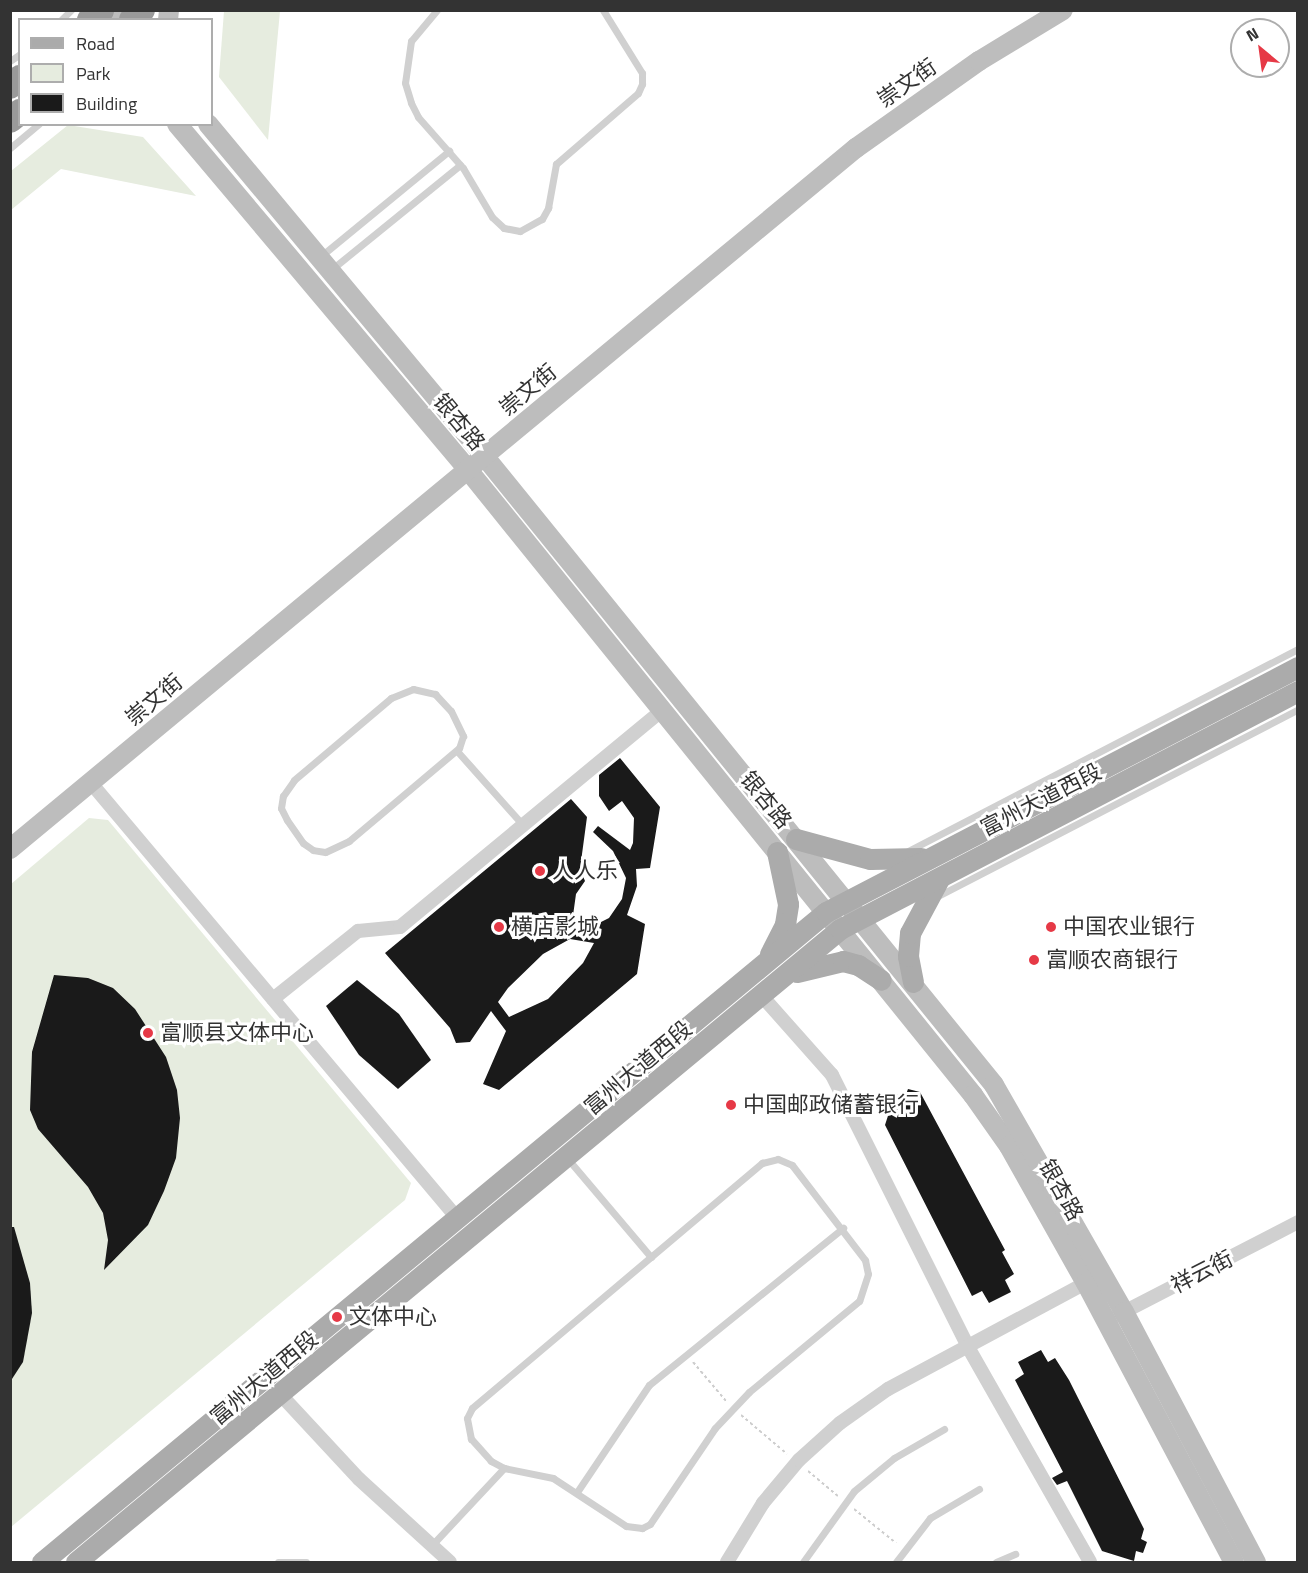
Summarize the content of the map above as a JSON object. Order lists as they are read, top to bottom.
{
  "streets": {
    "main road": ["崇文街", "银杏路", "富州大道西段"],
    "street": ["祥云街"]
  },
  "crossings": [
    ["崇文街", "银杏路"],
    ["银杏路", "富州大道西段"],
    ["银杏路", "祥云街"]
  ],
  "places": [
    "人人乐",
    "横店影城",
    "中国农业银行",
    "富顺农商银行",
    "富顺县文体中心",
    "中国邮政储蓄银行",
    "文体中心"
  ],
  "legend": ["Road", "Park", "Building"],
  "north": "top left"
}
